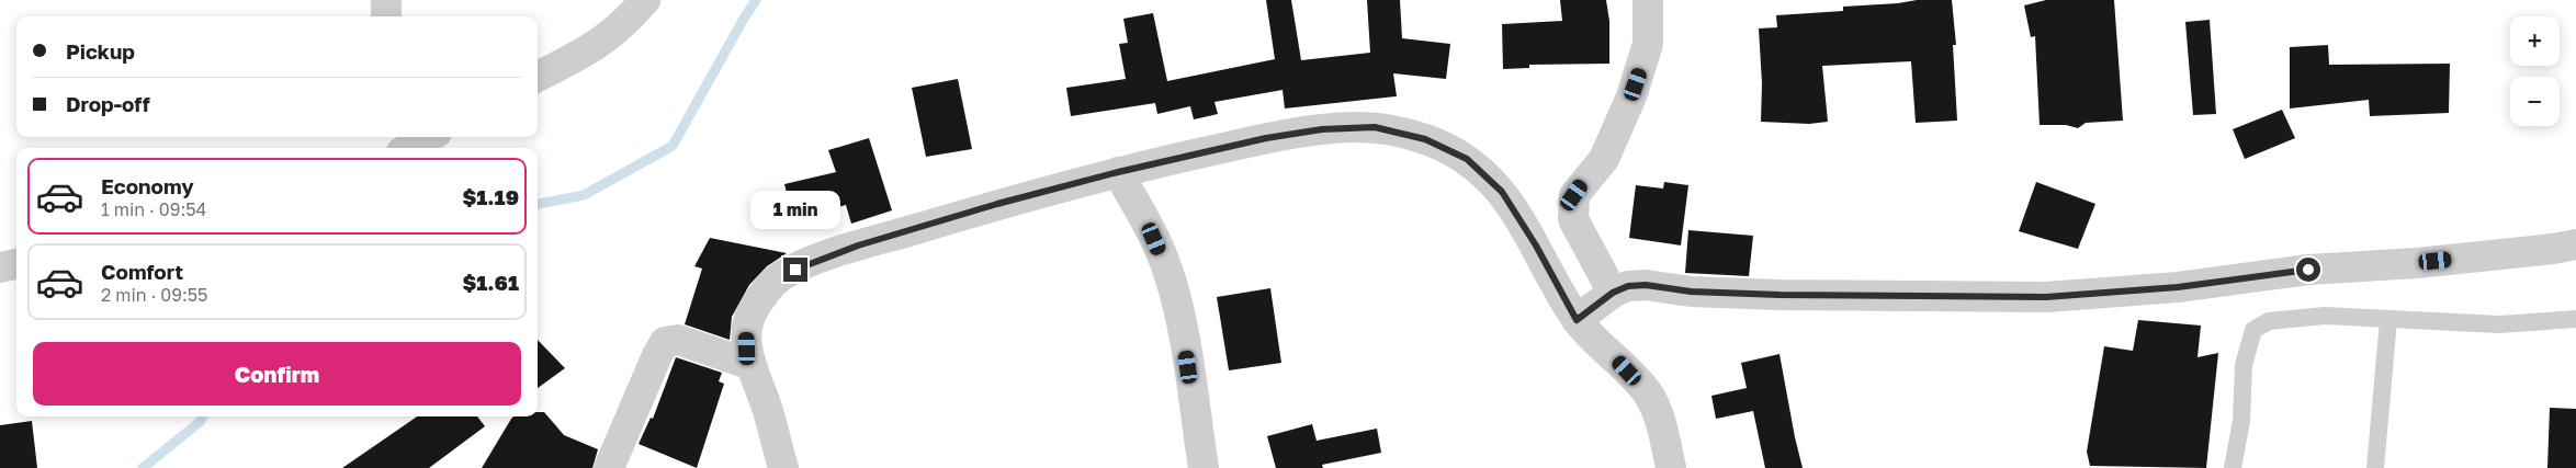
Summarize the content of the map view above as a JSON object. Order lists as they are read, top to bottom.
{
  "page": {
    "map_buttons": ["+", "−"],
    "banner": ["Pickup", "Drop-off"],
    "list": [
      {
        "name": "Economy",
        "note": "1 min · 09:54",
        "value": "$1.19"
      },
      {
        "name": "Comfort",
        "note": "2 min · 09:55",
        "value": "$1.61"
      }
    ],
    "bubble": "1 min",
    "buttons": "Confirm"
  }
}
